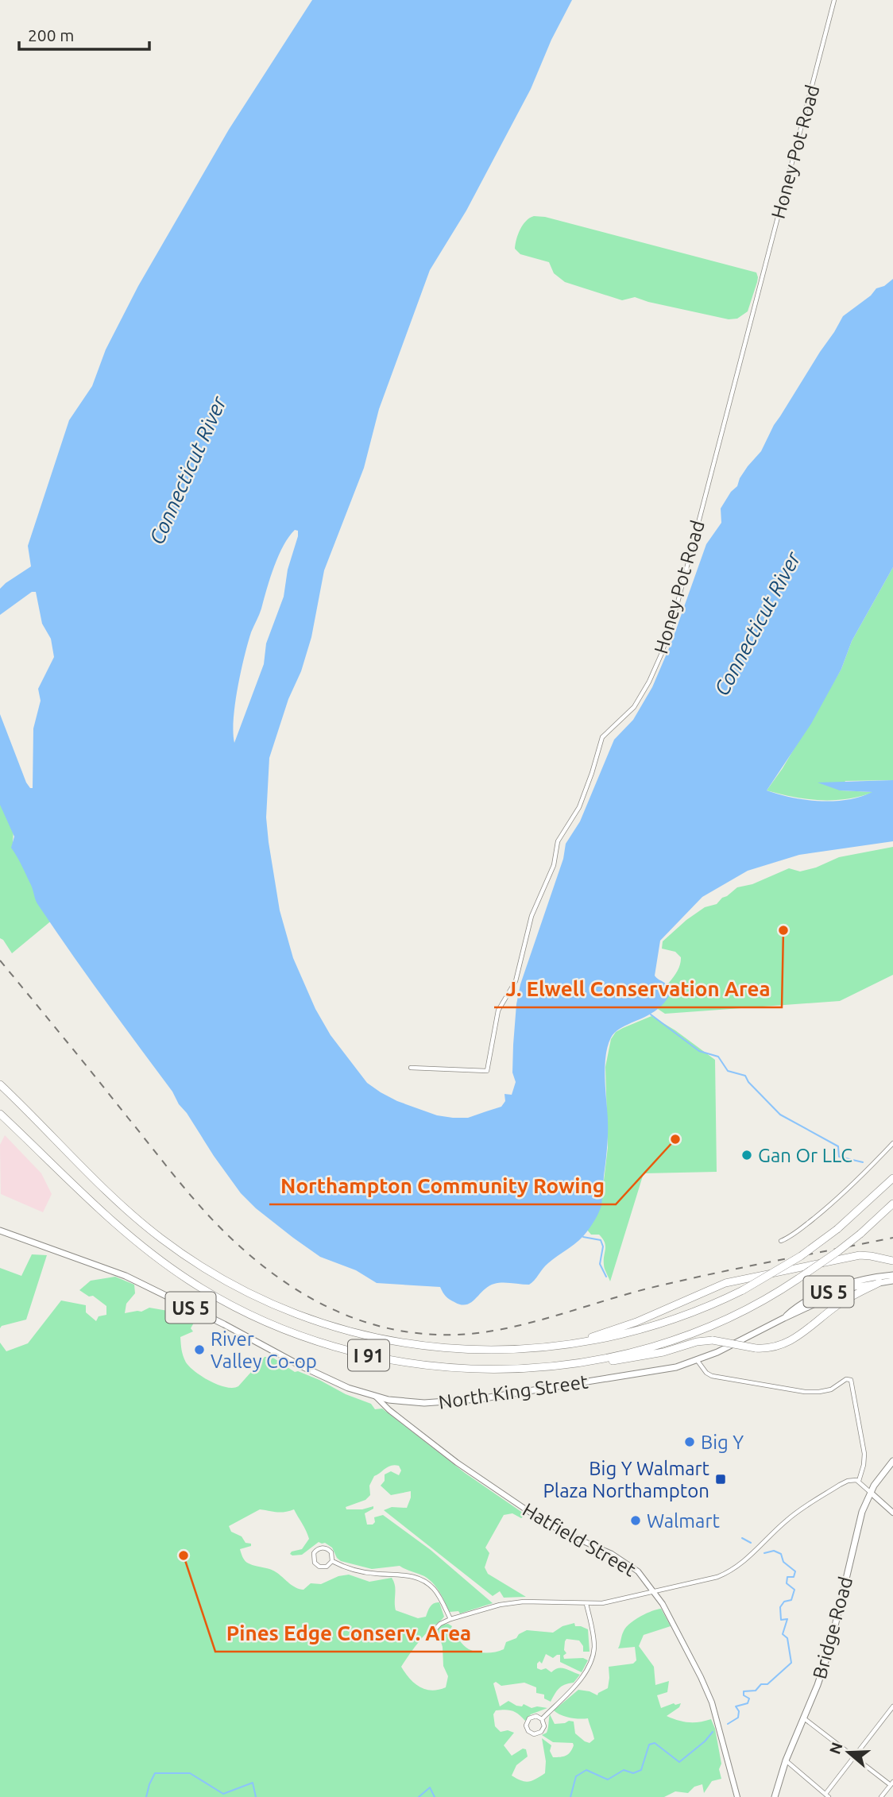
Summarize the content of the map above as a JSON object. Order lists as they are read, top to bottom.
{
  "streets": {
    "highway": ["I 91"],
    "main road": ["US 5", "North King Street", "Bridge Road"],
    "street": ["Honey Pot Road", "Hatfield Street"]
  },
  "crossings": [
    ["North King Street", "Hatfield Street"]
  ],
  "water": ["Connecticut River"],
  "places": {
    "other": [
      "J. Elwell Conservation Area",
      "Northampton Community Rowing",
      "Gan Or LLC",
      "River Valley Co-op",
      "Big Y",
      "Walmart",
      "Pines Edge Conserv. Area"
    ],
    "transit": ["Big Y Walmart Plaza Northampton"]
  },
  "scale_bar": "200 m",
  "north": "left"
}
